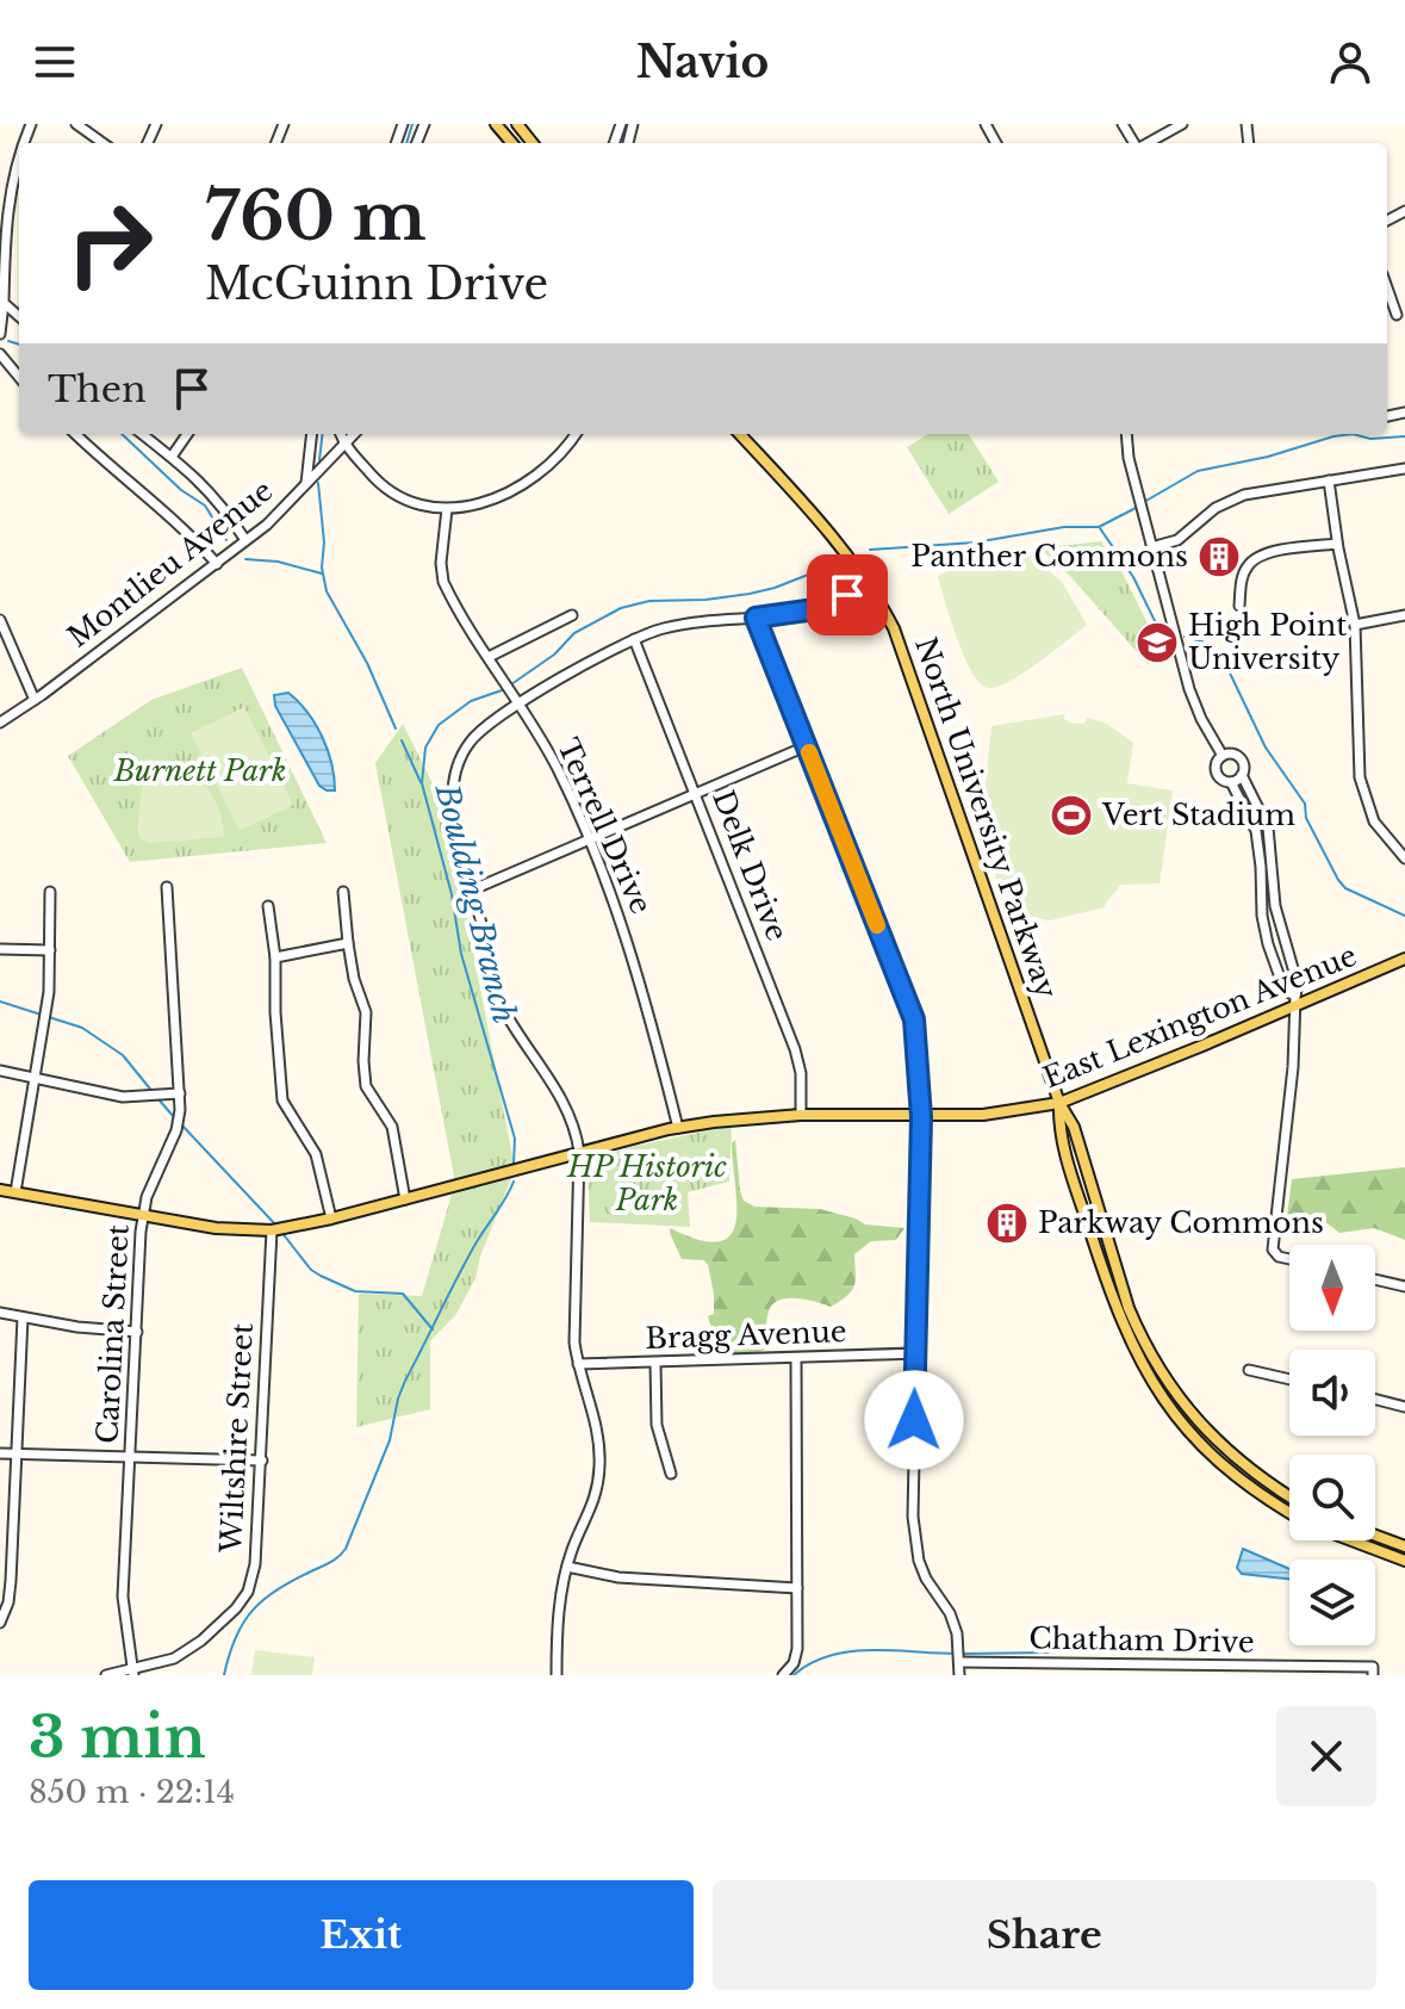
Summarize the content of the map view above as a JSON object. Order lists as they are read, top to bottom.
{
  "streets": {
    "main road": ["North University Parkway", "East Lexington Avenue"],
    "street": [
      "Montlieu Avenue",
      "Terrell Drive",
      "Delk Drive",
      "Carolina Street",
      "Bragg Avenue",
      "Wiltshire Street",
      "Chatham Drive"
    ]
  },
  "crossings": [
    ["North University Parkway", "East Lexington Avenue"],
    ["Terrell Drive", "East Lexington Avenue"],
    ["Delk Drive", "East Lexington Avenue"],
    ["East Lexington Avenue", "Carolina Street"],
    ["East Lexington Avenue", "Wiltshire Street"],
    ["Carolina Street", "Wiltshire Street"]
  ],
  "water": ["Boulding Branch"],
  "parks": ["Burnett Park", "HP Historic Park"],
  "places": {
    "building": ["Panther Commons", "Parkway Commons"],
    "school or university": ["High Point University"],
    "sports": ["Vert Stadium"]
  },
  "north": "bottom",
  "page": {
    "header": "Navio",
    "turn": ["760 m", "McGuinn Drive"],
    "then": "Then",
    "heading": ["3 min", "850 m · 22:14"],
    "buttons": ["Exit", "Share"]
  }
}
